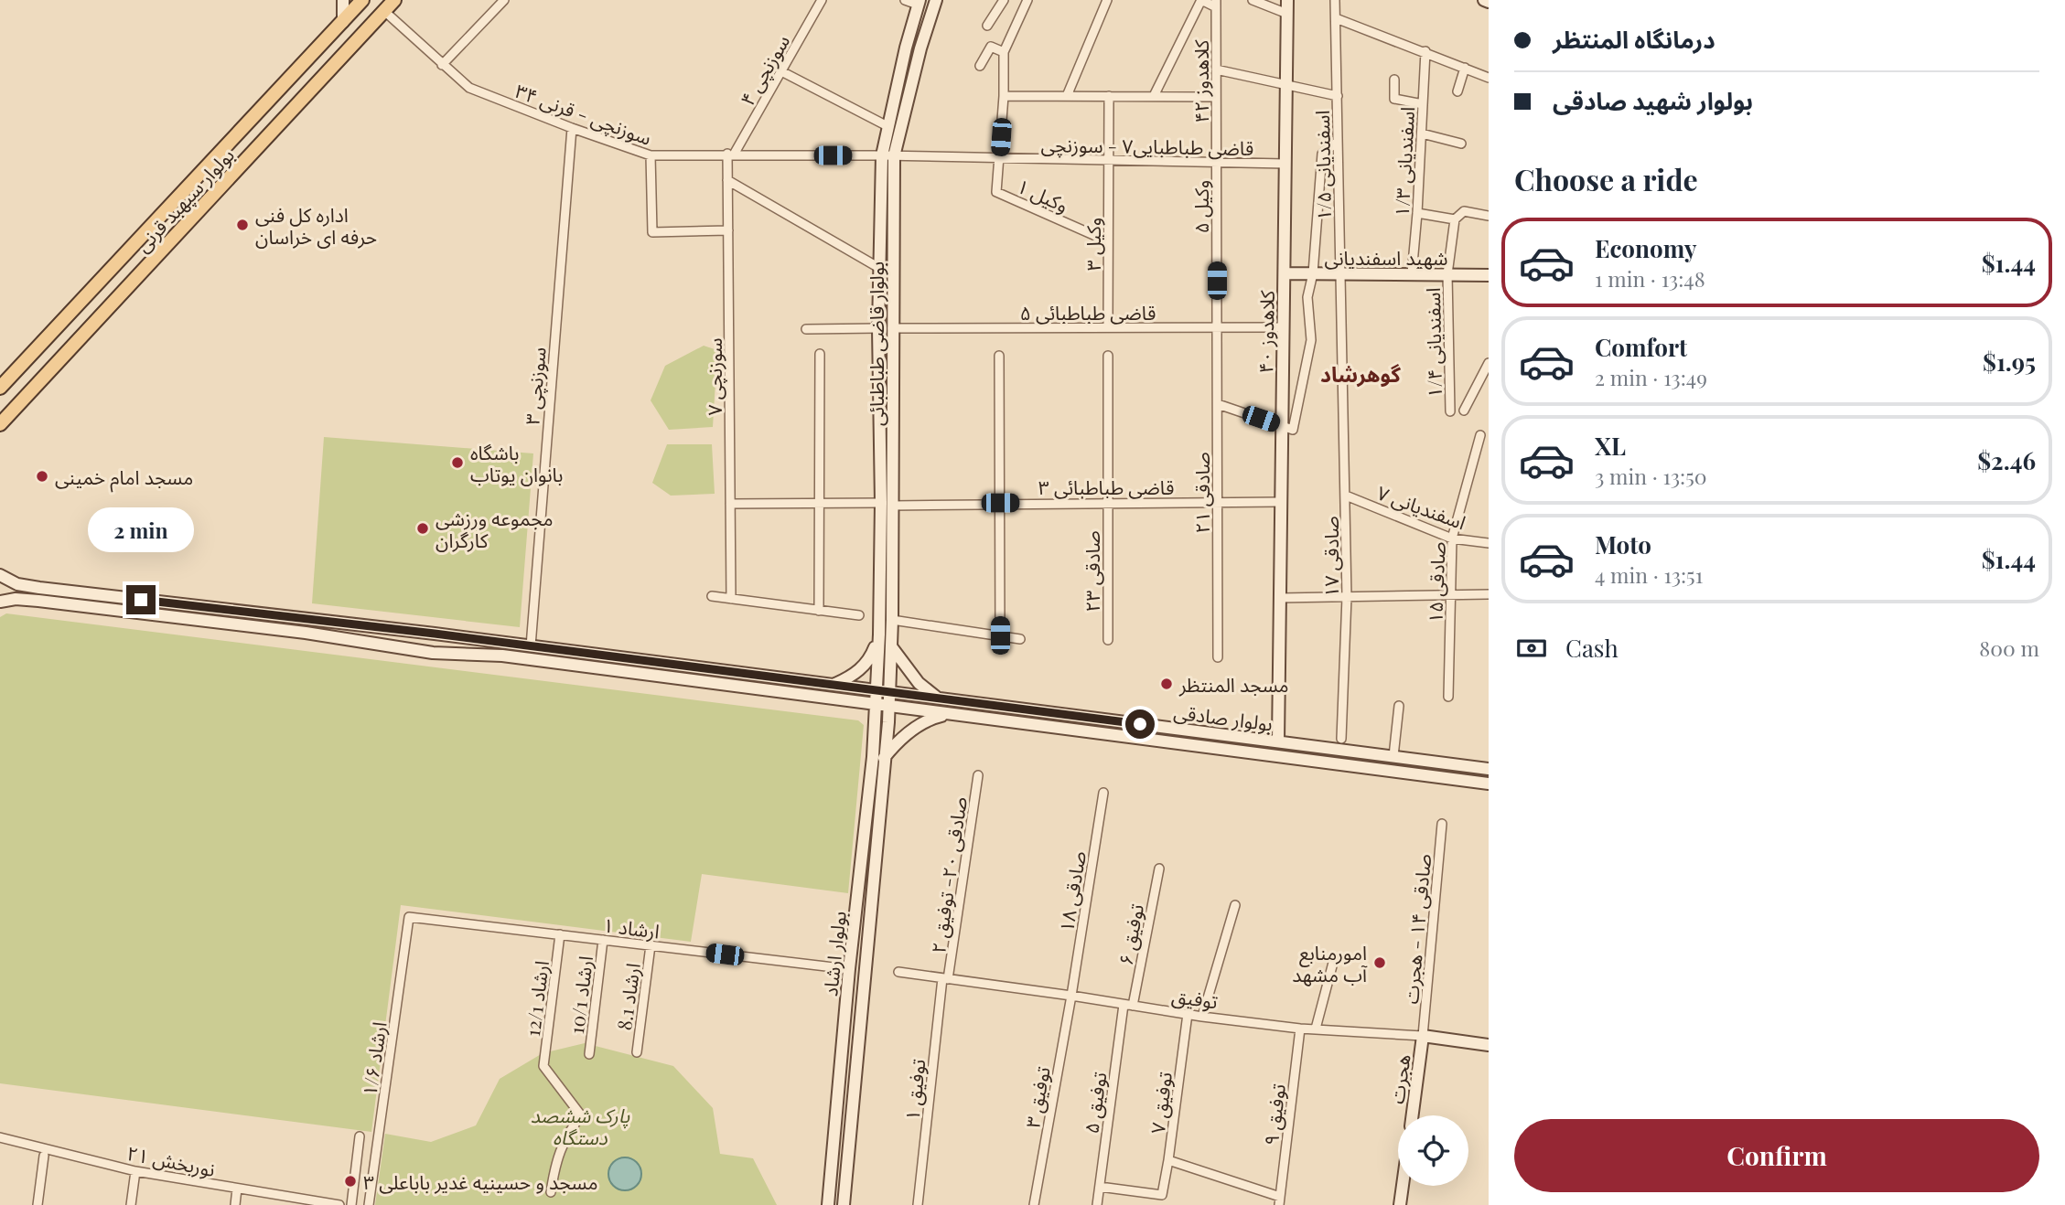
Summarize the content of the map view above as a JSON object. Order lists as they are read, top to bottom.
{
  "streets": {
    "main road": [
      "بولوار سپهبد قرنی",
      "شهید اسفندیانی",
      "کلاهدوز ۴۰",
      "بولوار قاضی طباطبائی",
      "بولوار صادقی",
      "بولوار ارشاد",
      "توفیق",
      "هجرت"
    ],
    "street": [
      "سوزنچی ۴",
      "کلاهدوز ۴۲",
      "سوزنچی - قرنی ۳۴",
      "قاضی طباطبایی۷ - سوزنچی",
      "اسفندیانی ۱/۳",
      "اسفندیانی ۱/۵",
      "وکيل ۱",
      "وکيل ۵",
      "وکيل ۳",
      "قاضی طباطبائی ۵",
      "اسفندیانی ۱/۴",
      "سوزنچی ۷",
      "سوزنچی ۳",
      "قاضی طباطبائی ۳",
      "صادقی ۲۱",
      "اسفندیانی ۷",
      "صادقی ۱۷",
      "صادقی ۲۳",
      "صادقی ۱۵",
      "صادقی ۲۰- توفیق ۲",
      "صادقی ۱۸",
      "ارشاد ۱",
      "صادقی ۱۴ - هجرت",
      "توفیق ۶",
      "ارشاد 10/1",
      "ارشاد 8.1",
      "ارشاد 12/1",
      "ارشاد ۱/۶",
      "توفیق ۱",
      "توفیق ۳",
      "توفیق ۵",
      "توفیق ۷",
      "توفیق ۹",
      "نوربخش ۲۱"
    ]
  },
  "crossings": [
    ["سوزنچی ۴", "سوزنچی - قرنی ۳۴"],
    ["سوزنچی ۴", "سوزنچی ۷"],
    ["کلاهدوز ۴۲", "قاضی طباطبایی۷ - سوزنچی"],
    ["کلاهدوز ۴۲", "وکيل ۵"],
    ["سوزنچی - قرنی ۳۴", "قاضی طباطبایی۷ - سوزنچی"],
    ["سوزنچی - قرنی ۳۴", "بولوار سپهبد قرنی"],
    ["سوزنچی - قرنی ۳۴", "بولوار قاضی طباطبائی"],
    ["سوزنچی - قرنی ۳۴", "سوزنچی ۷"],
    ["سوزنچی - قرنی ۳۴", "سوزنچی ۳"],
    ["قاضی طباطبایی۷ - سوزنچی", "وکيل ۱"],
    ["قاضی طباطبایی۷ - سوزنچی", "وکيل ۵"],
    ["قاضی طباطبایی۷ - سوزنچی", "وکيل ۳"],
    ["قاضی طباطبایی۷ - سوزنچی", "کلاهدوز ۴۰"],
    ["قاضی طباطبایی۷ - سوزنچی", "بولوار قاضی طباطبائی"],
    ["اسفندیانی ۱/۳", "شهید اسفندیانی"],
    ["اسفندیانی ۱/۵", "شهید اسفندیانی"],
    ["اسفندیانی ۱/۵", "صادقی ۱۷"],
    ["وکيل ۱", "وکيل ۳"],
    ["وکيل ۵", "قاضی طباطبائی ۵"],
    ["وکيل ۵", "صادقی ۲۱"],
    ["وکيل ۳", "قاضی طباطبائی ۵"],
    ["شهید اسفندیانی", "کلاهدوز ۴۰"],
    ["شهید اسفندیانی", "اسفندیانی ۱/۴"],
    ["قاضی طباطبائی ۵", "کلاهدوز ۴۰"],
    ["قاضی طباطبائی ۵", "بولوار قاضی طباطبائی"],
    ["قاضی طباطبائی ۵", "صادقی ۲۱"],
    ["کلاهدوز ۴۰", "قاضی طباطبائی ۳"],
    ["کلاهدوز ۴۰", "بولوار صادقی"],
    ["بولوار قاضی طباطبائی", "قاضی طباطبائی ۳"],
    ["بولوار قاضی طباطبائی", "بولوار صادقی"],
    ["بولوار قاضی طباطبائی", "بولوار ارشاد"],
    ["سوزنچی ۷", "قاضی طباطبائی ۳"],
    ["سوزنچی ۳", "بولوار صادقی"],
    ["قاضی طباطبائی ۳", "صادقی ۲۱"],
    ["قاضی طباطبائی ۳", "صادقی ۲۳"],
    ["اسفندیانی ۷", "صادقی ۱۷"],
    ["اسفندیانی ۷", "صادقی ۱۵"],
    ["بولوار صادقی", "بولوار ارشاد"],
    ["صادقی ۲۰- توفیق ۲", "توفیق"],
    ["صادقی ۲۰- توفیق ۲", "توفیق ۱"],
    ["صادقی ۱۸", "توفیق"],
    ["صادقی ۱۸", "توفیق ۳"],
    ["ارشاد ۱", "بولوار ارشاد"],
    ["ارشاد ۱", "ارشاد 10/1"],
    ["ارشاد ۱", "ارشاد 8.1"],
    ["ارشاد ۱", "ارشاد 12/1"],
    ["ارشاد ۱", "ارشاد ۱/۶"],
    ["صادقی ۱۴ - هجرت", "توفیق"],
    ["صادقی ۱۴ - هجرت", "هجرت"],
    ["توفیق ۶", "توفیق"],
    ["توفیق ۶", "توفیق ۵"],
    ["توفیق", "هجرت"],
    ["توفیق", "توفیق ۱"],
    ["توفیق", "توفیق ۳"],
    ["توفیق", "توفیق ۵"],
    ["توفیق", "توفیق ۷"],
    ["توفیق", "توفیق ۹"],
    ["توفیق ۵", "توفیق ۷"]
  ],
  "districts": ["گوهرشاد"],
  "parks": ["پارک‌ ششصد دستگاه"],
  "places": [
    "اداره کل فنی حرفه ای خراسان",
    "باشگاه بانوان یوتاب",
    "مسجد امام خمینی",
    "مجموعه ورزشی کارگران",
    "مسجد المنتظر",
    "امورمنابع آب مشهد",
    "مسجد و حسینیه غدیر باباعلی ۳"
  ],
  "page": {
    "banner": ["درمانگاه المنتظر", "بولوار شهید صادقی"],
    "heading": "Choose a ride",
    "list": [
      {
        "name": "Economy",
        "note": "1 min · 13:48",
        "value": "$1.44"
      },
      {
        "name": "Comfort",
        "note": "2 min · 13:49",
        "value": "$1.95"
      },
      {
        "name": "XL",
        "note": "3 min · 13:50",
        "value": "$2.46"
      },
      {
        "name": "Moto",
        "note": "4 min · 13:51",
        "value": "$1.44"
      }
    ],
    "bubble": "2 min",
    "pay": ["Cash", "800 m"],
    "buttons": "Confirm"
  }
}
